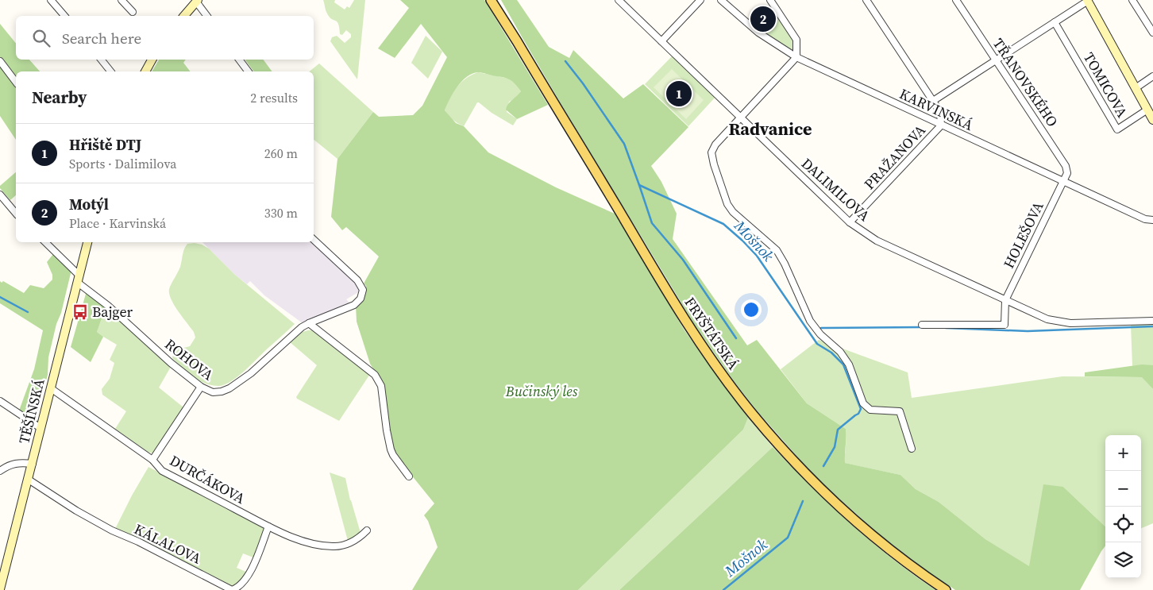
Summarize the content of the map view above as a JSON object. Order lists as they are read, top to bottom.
{
  "streets": {
    "main road": ["FRYŠTÁTSKÁ", "TĚŠÍNSKÁ"],
    "street": [
      "TŘANOVSKÉHO",
      "TOMICOVA",
      "KARVINSKÁ",
      "PRAŽANOVA",
      "DALIMILOVA",
      "HOLEŠOVA",
      "ROHOVA",
      "DURČÁKOVA",
      "KÁLALOVA"
    ]
  },
  "crossings": [
    ["TŘANOVSKÉHO", "KARVINSKÁ"],
    ["TŘANOVSKÉHO", "HOLEŠOVA"],
    ["KARVINSKÁ", "PRAŽANOVA"],
    ["KARVINSKÁ", "HOLEŠOVA"],
    ["PRAŽANOVA", "DALIMILOVA"],
    ["DALIMILOVA", "HOLEŠOVA"],
    ["ROHOVA", "TĚŠÍNSKÁ"],
    ["TĚŠÍNSKÁ", "DURČÁKOVA"],
    ["TĚŠÍNSKÁ", "KÁLALOVA"],
    ["DURČÁKOVA", "KÁLALOVA"]
  ],
  "districts": ["Radvanice"],
  "water": ["Mošnok"],
  "parks": ["Bučinský les"],
  "places": {
    "bus stop": ["Bajger"]
  },
  "page": {
    "pins": ["2", "1"],
    "search": "Search here",
    "heading": ["Nearby", "2 results"],
    "list": [
      {
        "mark": "1",
        "name": "Hřiště DTJ",
        "note": "Sports · Dalimilova",
        "value": "260 m"
      },
      {
        "mark": "2",
        "name": "Motýl",
        "note": "Place · Karvinská",
        "value": "330 m"
      }
    ],
    "map_buttons": ["+", "−"]
  }
}
